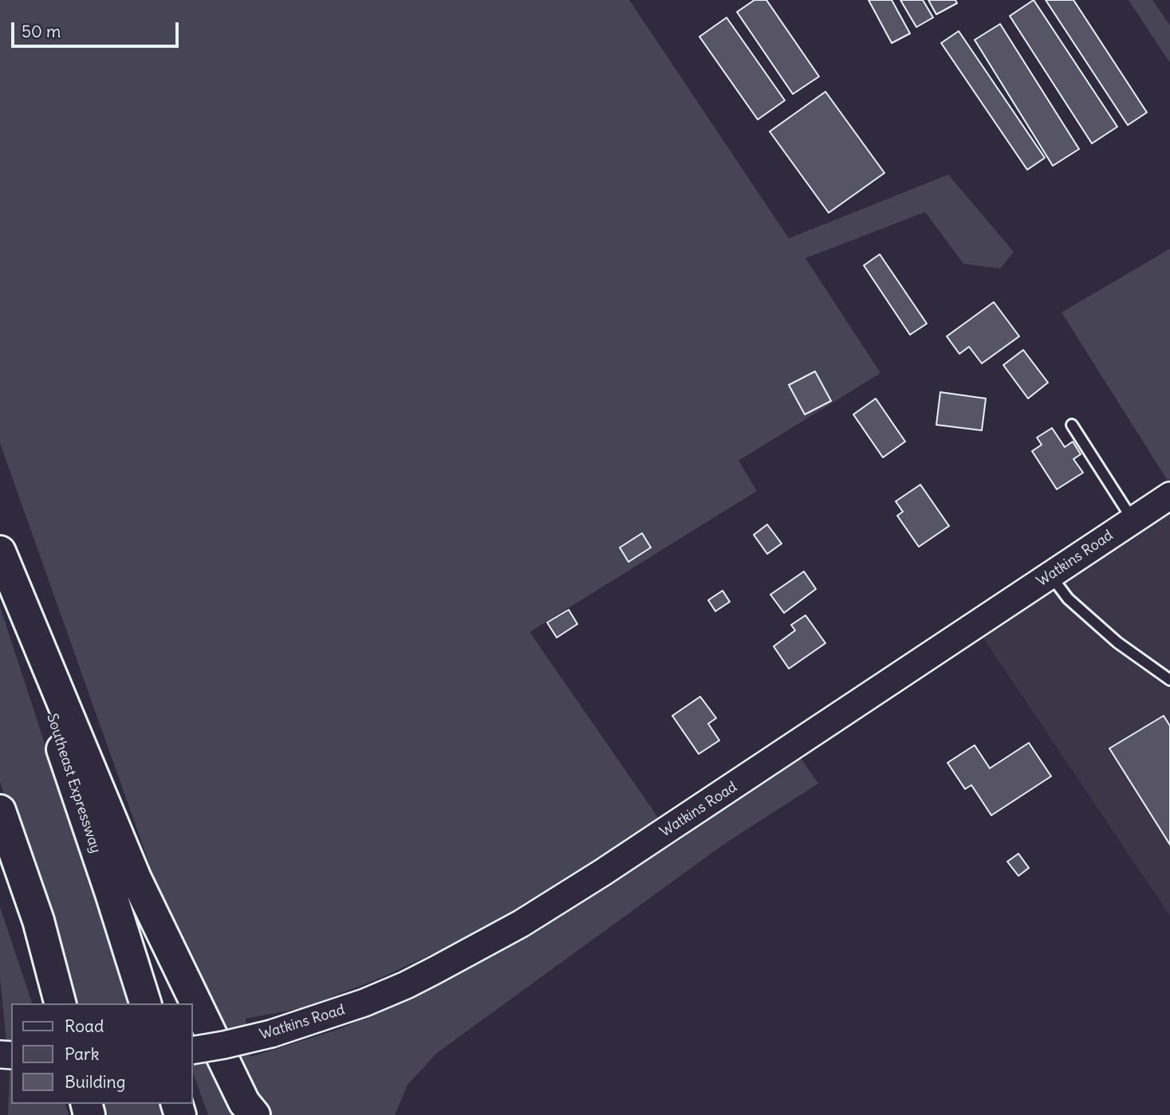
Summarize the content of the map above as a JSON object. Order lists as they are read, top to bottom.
{
  "streets": {
    "highway": ["Southeast Expressway"],
    "street": ["Watkins Road"]
  },
  "legend": ["Road", "Park", "Building"],
  "scale_bar": "50 m"
}
